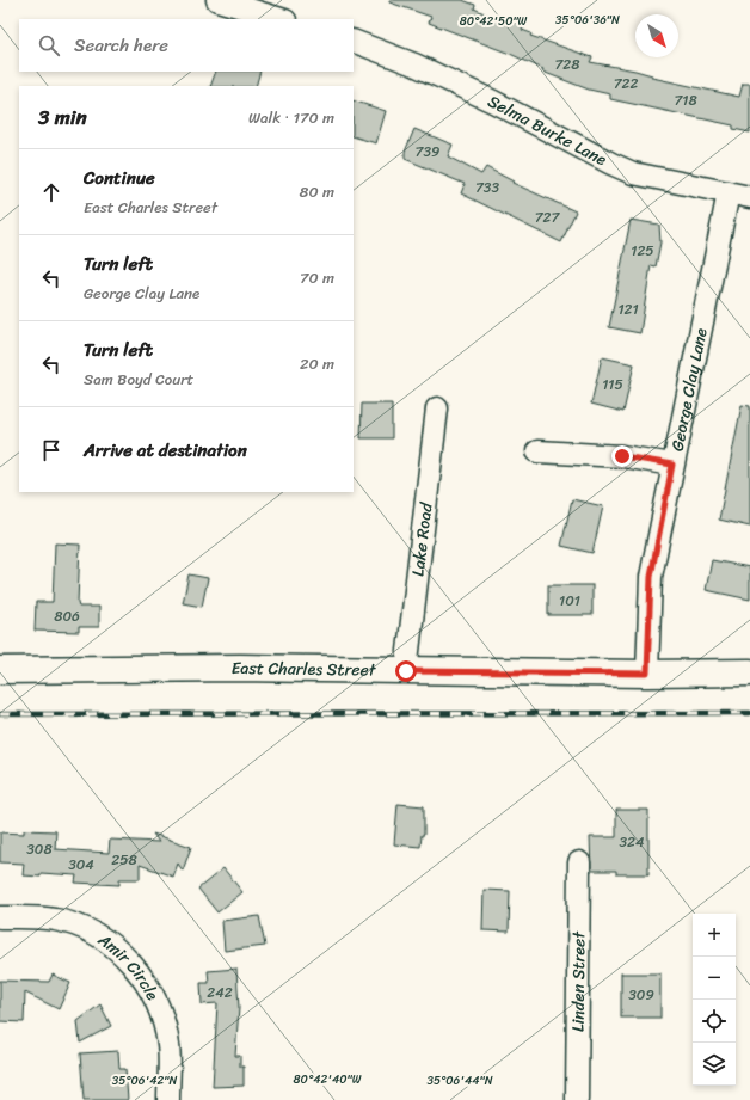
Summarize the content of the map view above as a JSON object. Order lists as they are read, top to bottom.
{
  "streets": {
    "street": [
      "Selma Burke Lane",
      "George Clay Lane",
      "Lake Road",
      "East Charles Street",
      "Amir Circle",
      "Linden Street"
    ]
  },
  "crossings": [
    ["Selma Burke Lane", "George Clay Lane"],
    ["George Clay Lane", "East Charles Street"],
    ["Lake Road", "East Charles Street"]
  ],
  "house_numbers": [
    "728",
    "722",
    "718",
    "739",
    "733",
    "727",
    "125",
    "121",
    "115",
    "101",
    "806",
    "324",
    "308",
    "258",
    "304",
    "242",
    "309"
  ],
  "north": "bottom right",
  "page": {
    "search": "Search here",
    "heading": ["3 min", "Walk · 170 m"],
    "list": [
      ["Continue", "East Charles Street", "80 m"],
      ["Turn left", "George Clay Lane", "70 m"],
      ["Turn left", "Sam Boyd Court", "20 m"],
      "Arrive at destination"
    ],
    "map_buttons": ["+", "−"]
  },
  "coordinates": [
    "35°06'36\"N",
    "80°42'50\"W",
    "80°42'40\"W",
    "35°06'42\"N",
    "35°06'44\"N"
  ]
}
